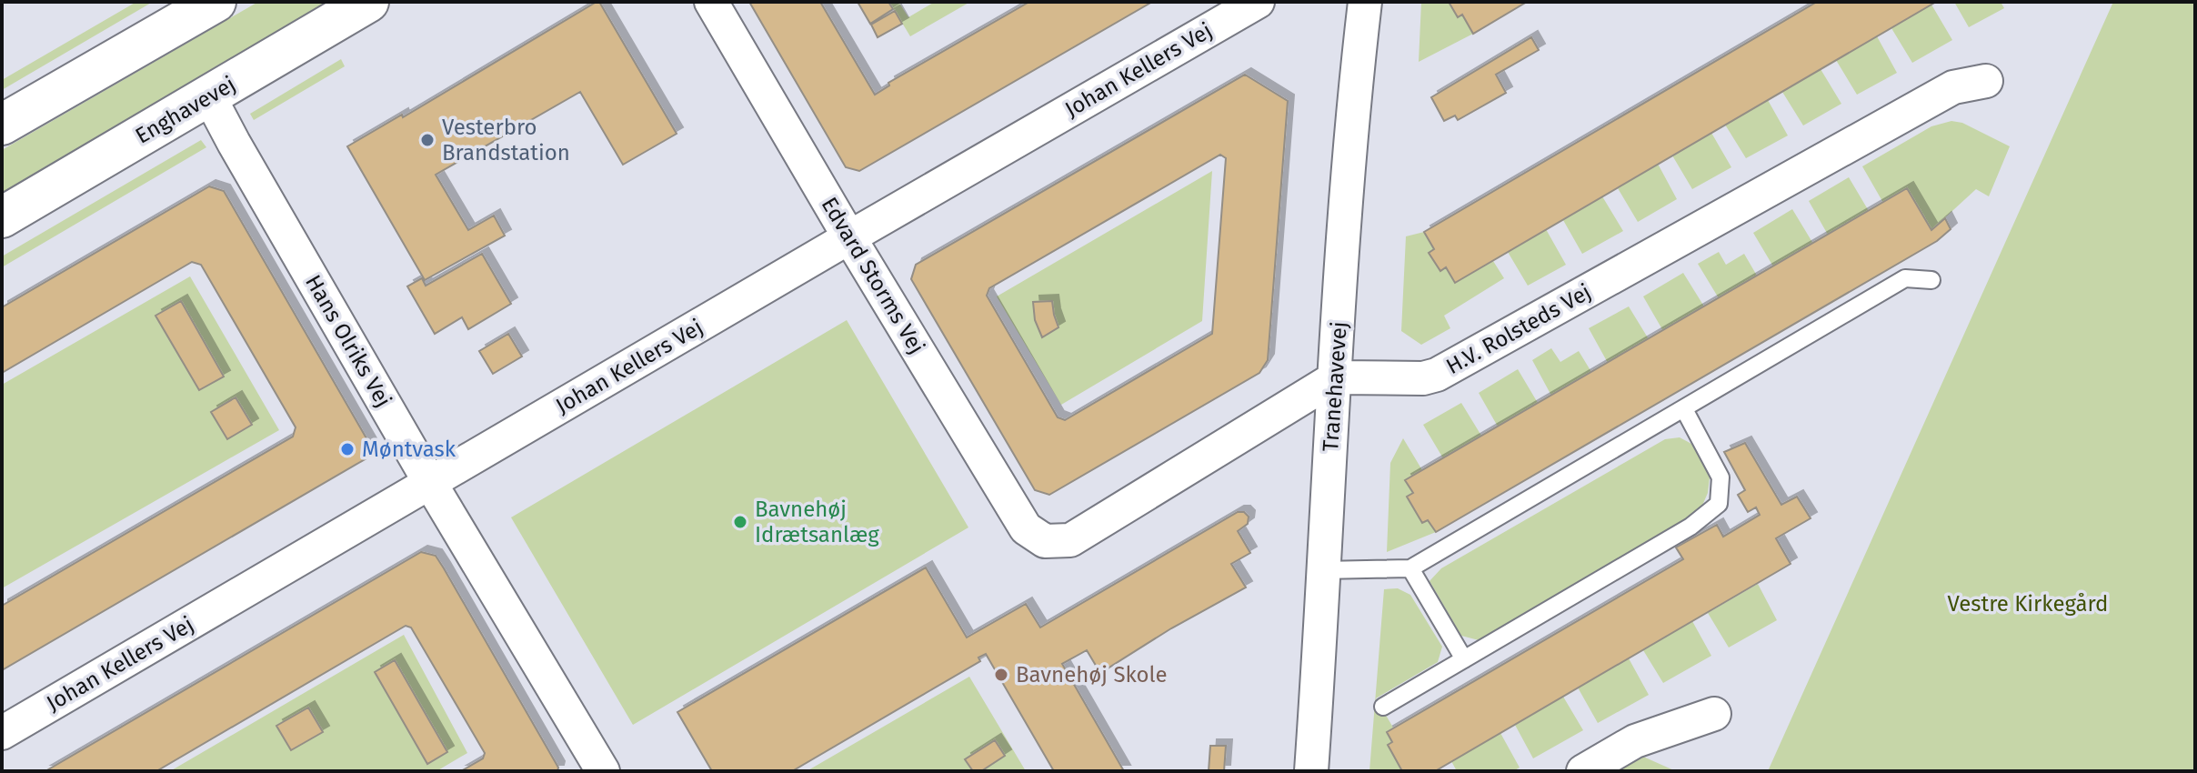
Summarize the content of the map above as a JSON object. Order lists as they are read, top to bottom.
{
  "streets": {
    "street": [
      "Johan Kellers Vej",
      "Enghavevej",
      "Edvard Storms Vej",
      "H.V. Rolsteds Vej",
      "Hans Olriks Vej",
      "Tranehavevej"
    ]
  },
  "crossings": [
    ["Johan Kellers Vej", "Edvard Storms Vej"],
    ["Johan Kellers Vej", "Hans Olriks Vej"],
    ["Enghavevej", "Hans Olriks Vej"],
    ["Edvard Storms Vej", "H.V. Rolsteds Vej"],
    ["Edvard Storms Vej", "Tranehavevej"],
    ["H.V. Rolsteds Vej", "Tranehavevej"]
  ],
  "parks": ["Vestre Kirkegård"],
  "places": [
    "Vesterbro Brandstation",
    "Møntvask",
    "Bavnehøj Idrætsanlæg",
    "Bavnehøj Skole"
  ]
}
